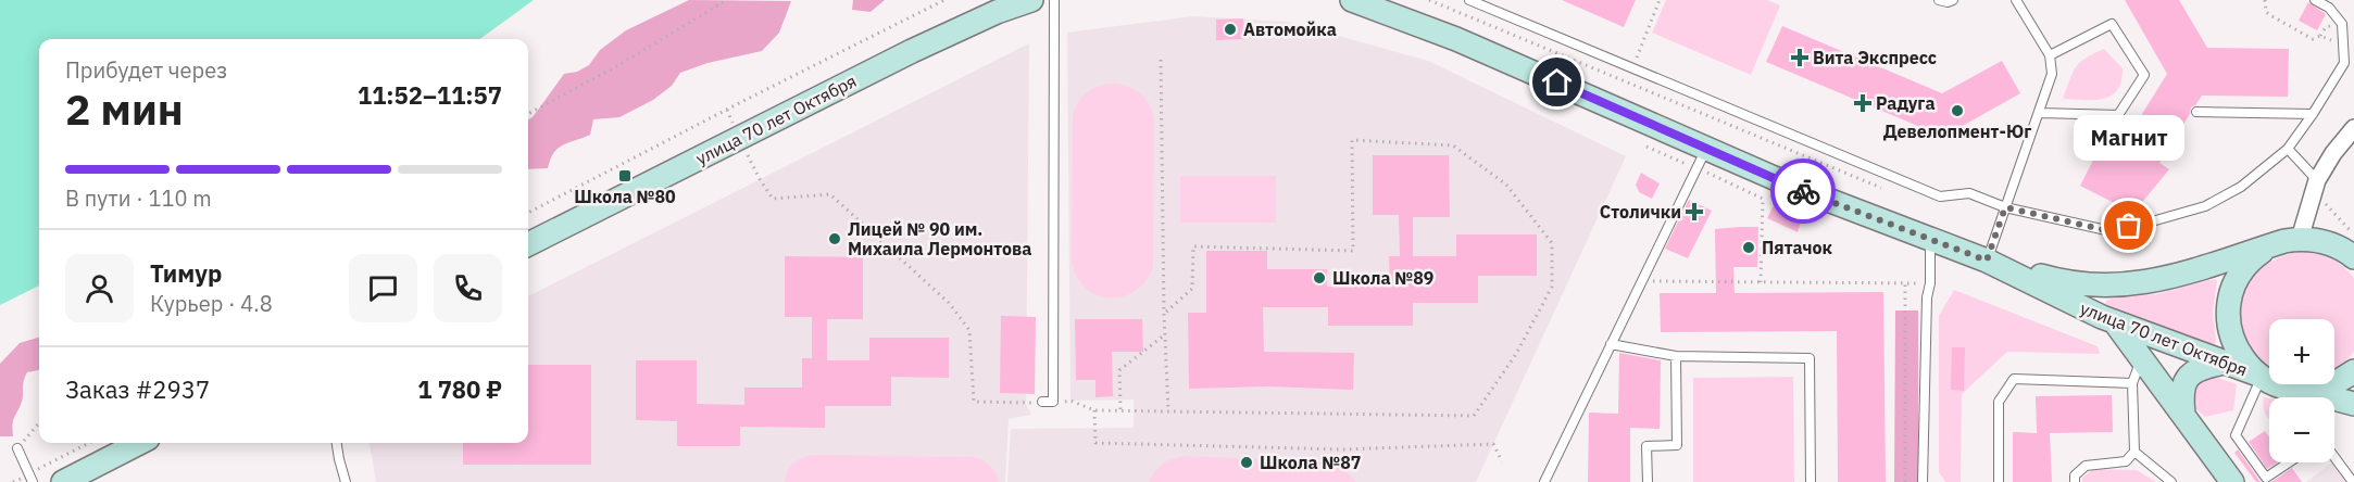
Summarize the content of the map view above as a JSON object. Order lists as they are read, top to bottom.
{
  "streets": {
    "main road": ["улица 70 лет Октября"]
  },
  "places": {
    "other": [
      "Автомойка",
      "Девелопмент-Юг",
      "Магнит",
      "Лицей № 90 им. Михаила Лермонтова",
      "Пятачок",
      "Школа №89",
      "Школа №87"
    ],
    "health": ["Вита Экспресс", "Радуга", "Столички"],
    "transit": ["Школа №80"]
  },
  "page": {
    "heading": ["2 мин", "Прибудет через", "11:52–11:57"],
    "panel": [
      "Тимур",
      "Курьер · 4.8",
      "Заказ #2937",
      "1 780 ₽"
    ],
    "bubble": "Магнит",
    "bar": "В пути · 110 m",
    "map_buttons": ["+", "−"]
  }
}
